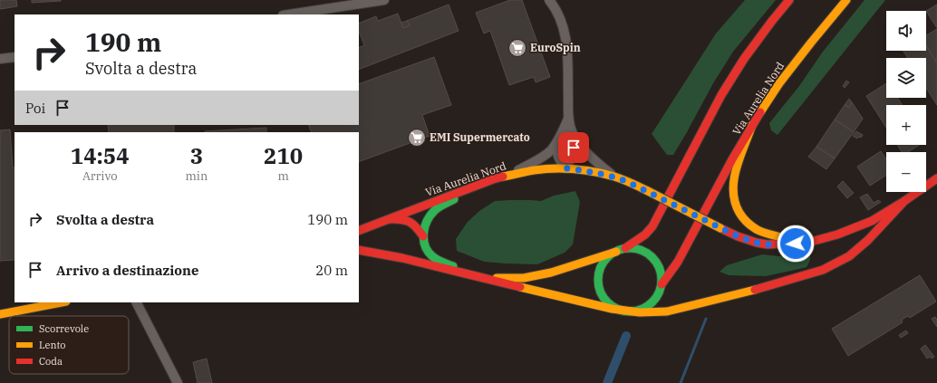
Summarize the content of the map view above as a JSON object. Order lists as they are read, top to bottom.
{
  "streets": {
    "main road": ["Via Aurelia Nord"]
  },
  "places": {
    "supermarket": ["EuroSpin", "EMI Supermercato"]
  },
  "legend": ["Scorrevole", "Lento", "Coda"],
  "page": {
    "map_buttons": ["+", "−"],
    "turn": ["190 m", "Svolta a destra"],
    "then": "Poi",
    "eta": [
      "14:54",
      "Arrivo",
      "3",
      "min",
      "210",
      "m"
    ],
    "list": [
      {
        "name": "Svolta a destra",
        "value": "190 m"
      },
      {
        "name": "Arrivo a destinazione",
        "value": "20 m"
      }
    ]
  }
}
